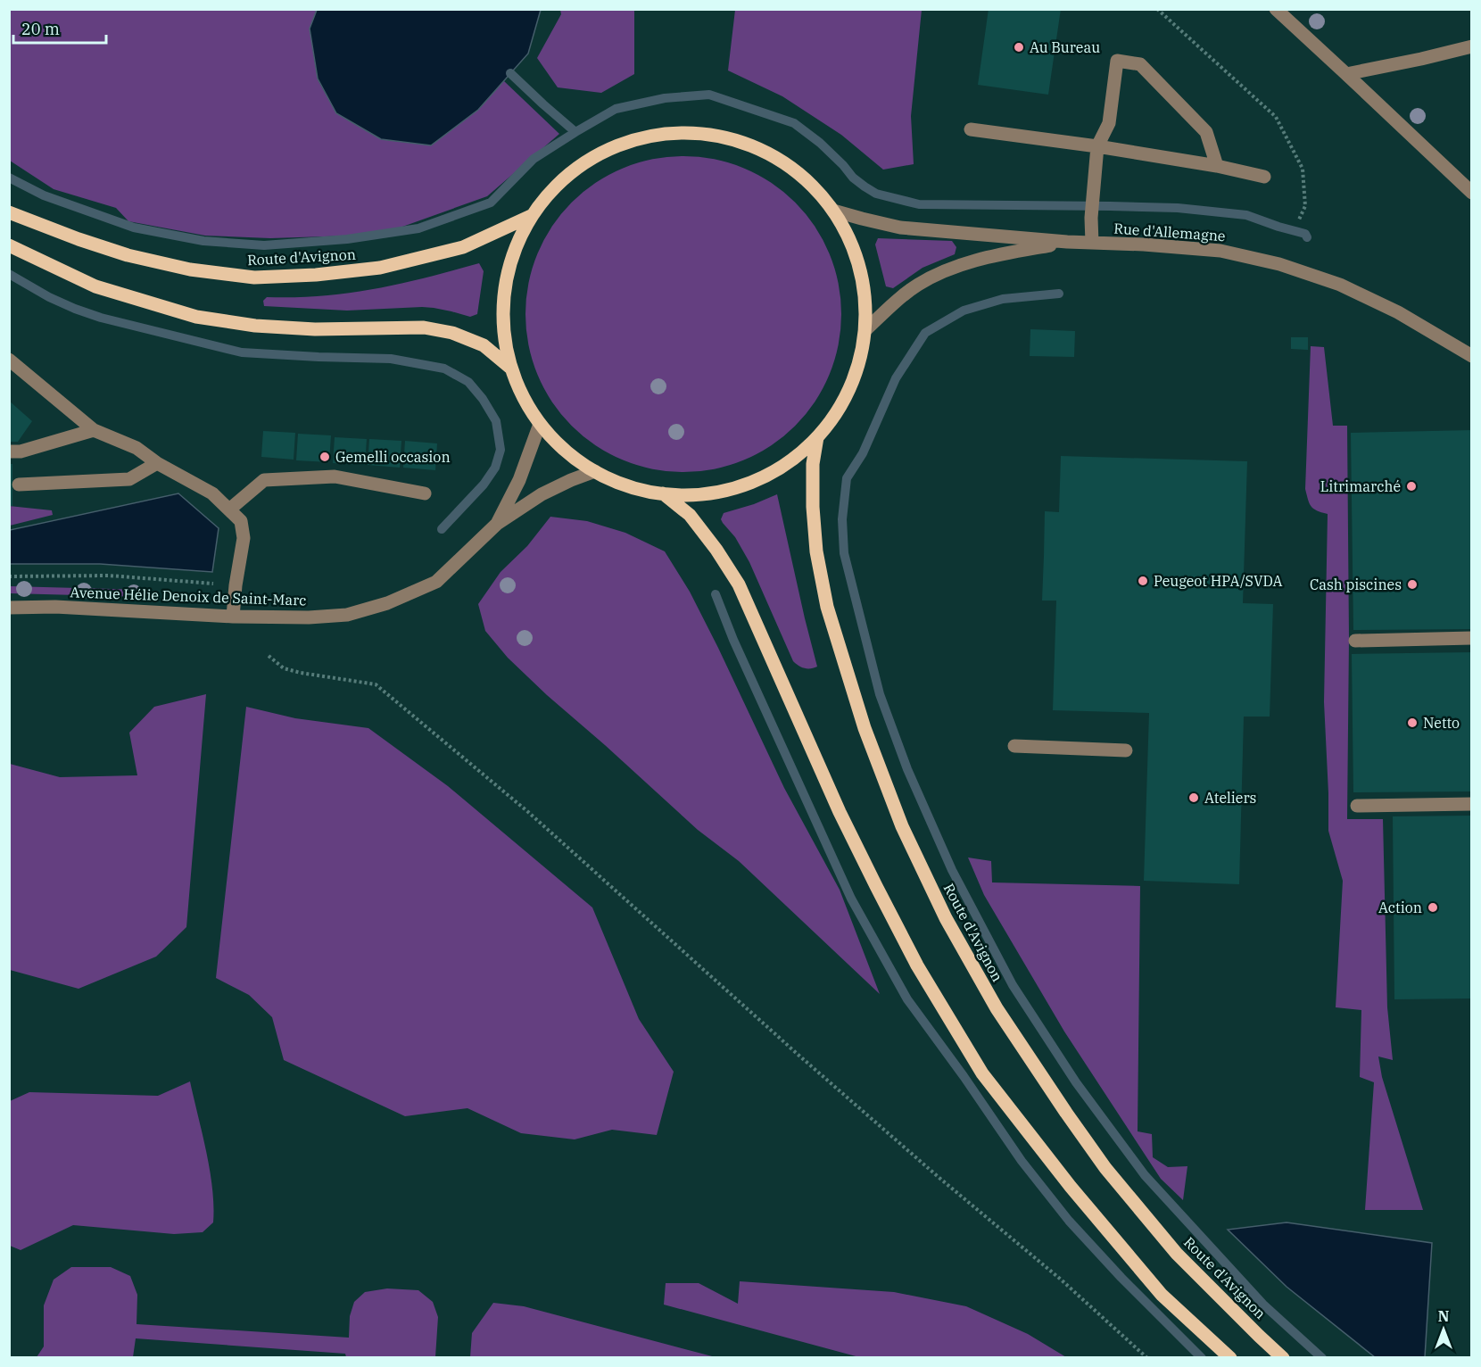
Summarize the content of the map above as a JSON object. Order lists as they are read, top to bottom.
{
  "streets": {
    "main road": ["Route d'Avignon"],
    "street": ["Rue d'Allemagne", "Avenue Hélie Denoix de Saint-Marc"]
  },
  "places": [
    "Au Bureau",
    "Gemelli occasion",
    "Litrimarché",
    "Peugeot HPA/SVDA",
    "Cash piscines",
    "Netto",
    "Ateliers",
    "Action"
  ],
  "scale_bar": "20 m",
  "north": "top"
}
